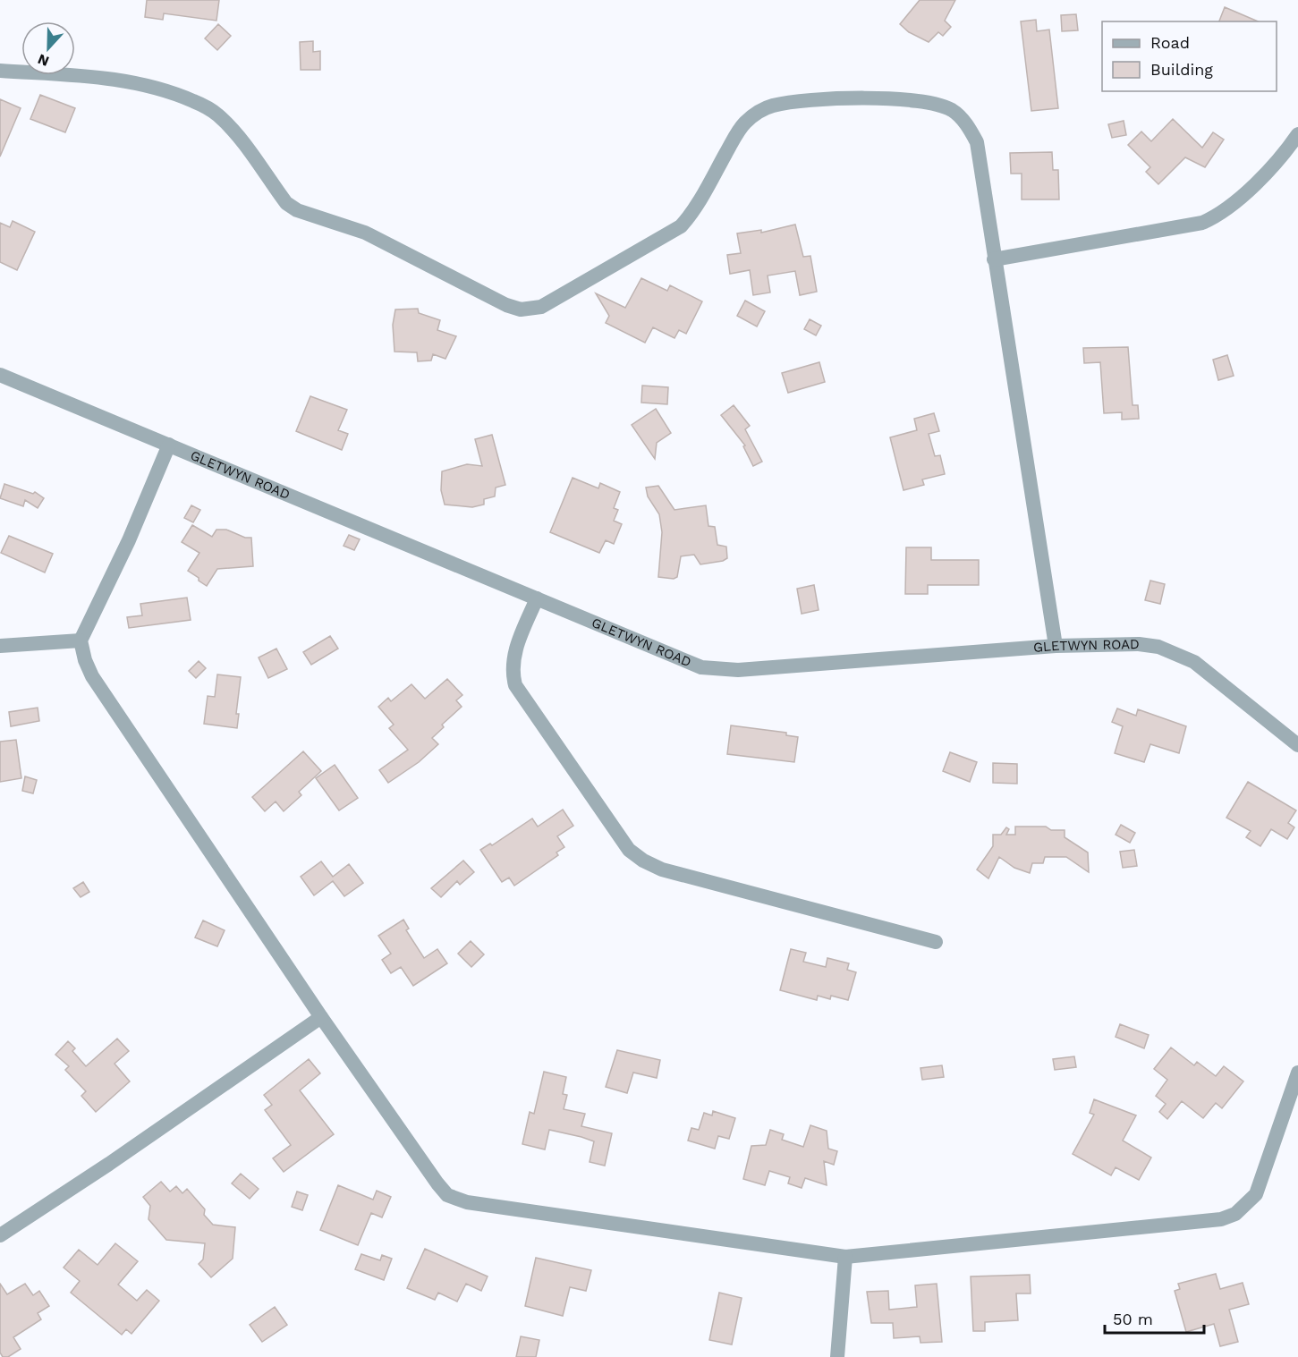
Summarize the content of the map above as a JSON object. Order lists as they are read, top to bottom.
{
  "streets": {
    "street": ["GLETWYN ROAD"]
  },
  "legend": ["Road", "Building"],
  "scale_bar": "50 m",
  "north": "bottom"
}
